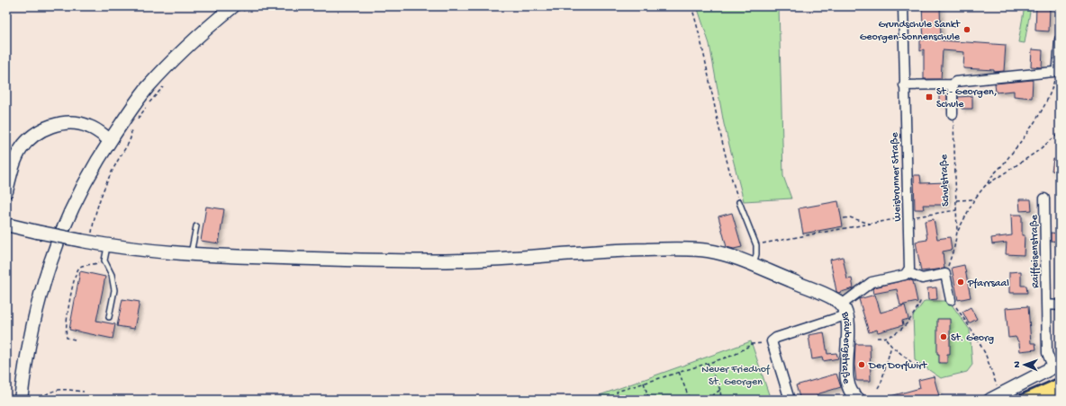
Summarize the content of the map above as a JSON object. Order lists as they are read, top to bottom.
{
  "streets": {
    "street": ["Weisbrunner Straße", "Raiffeisenstraße", "Bräubergstraße"],
    "path": ["Schulstraße"]
  },
  "parks": ["Neuer Friedhof St. Georgen"],
  "places": {
    "other": [
      "Grundschule Sankt Georgen-Sonnenschule",
      "Pfarrsaal",
      "St. Georg",
      "Der Dorfwirt"
    ],
    "transit": ["St.- Georgen, Schule"]
  },
  "north": "left"
}
